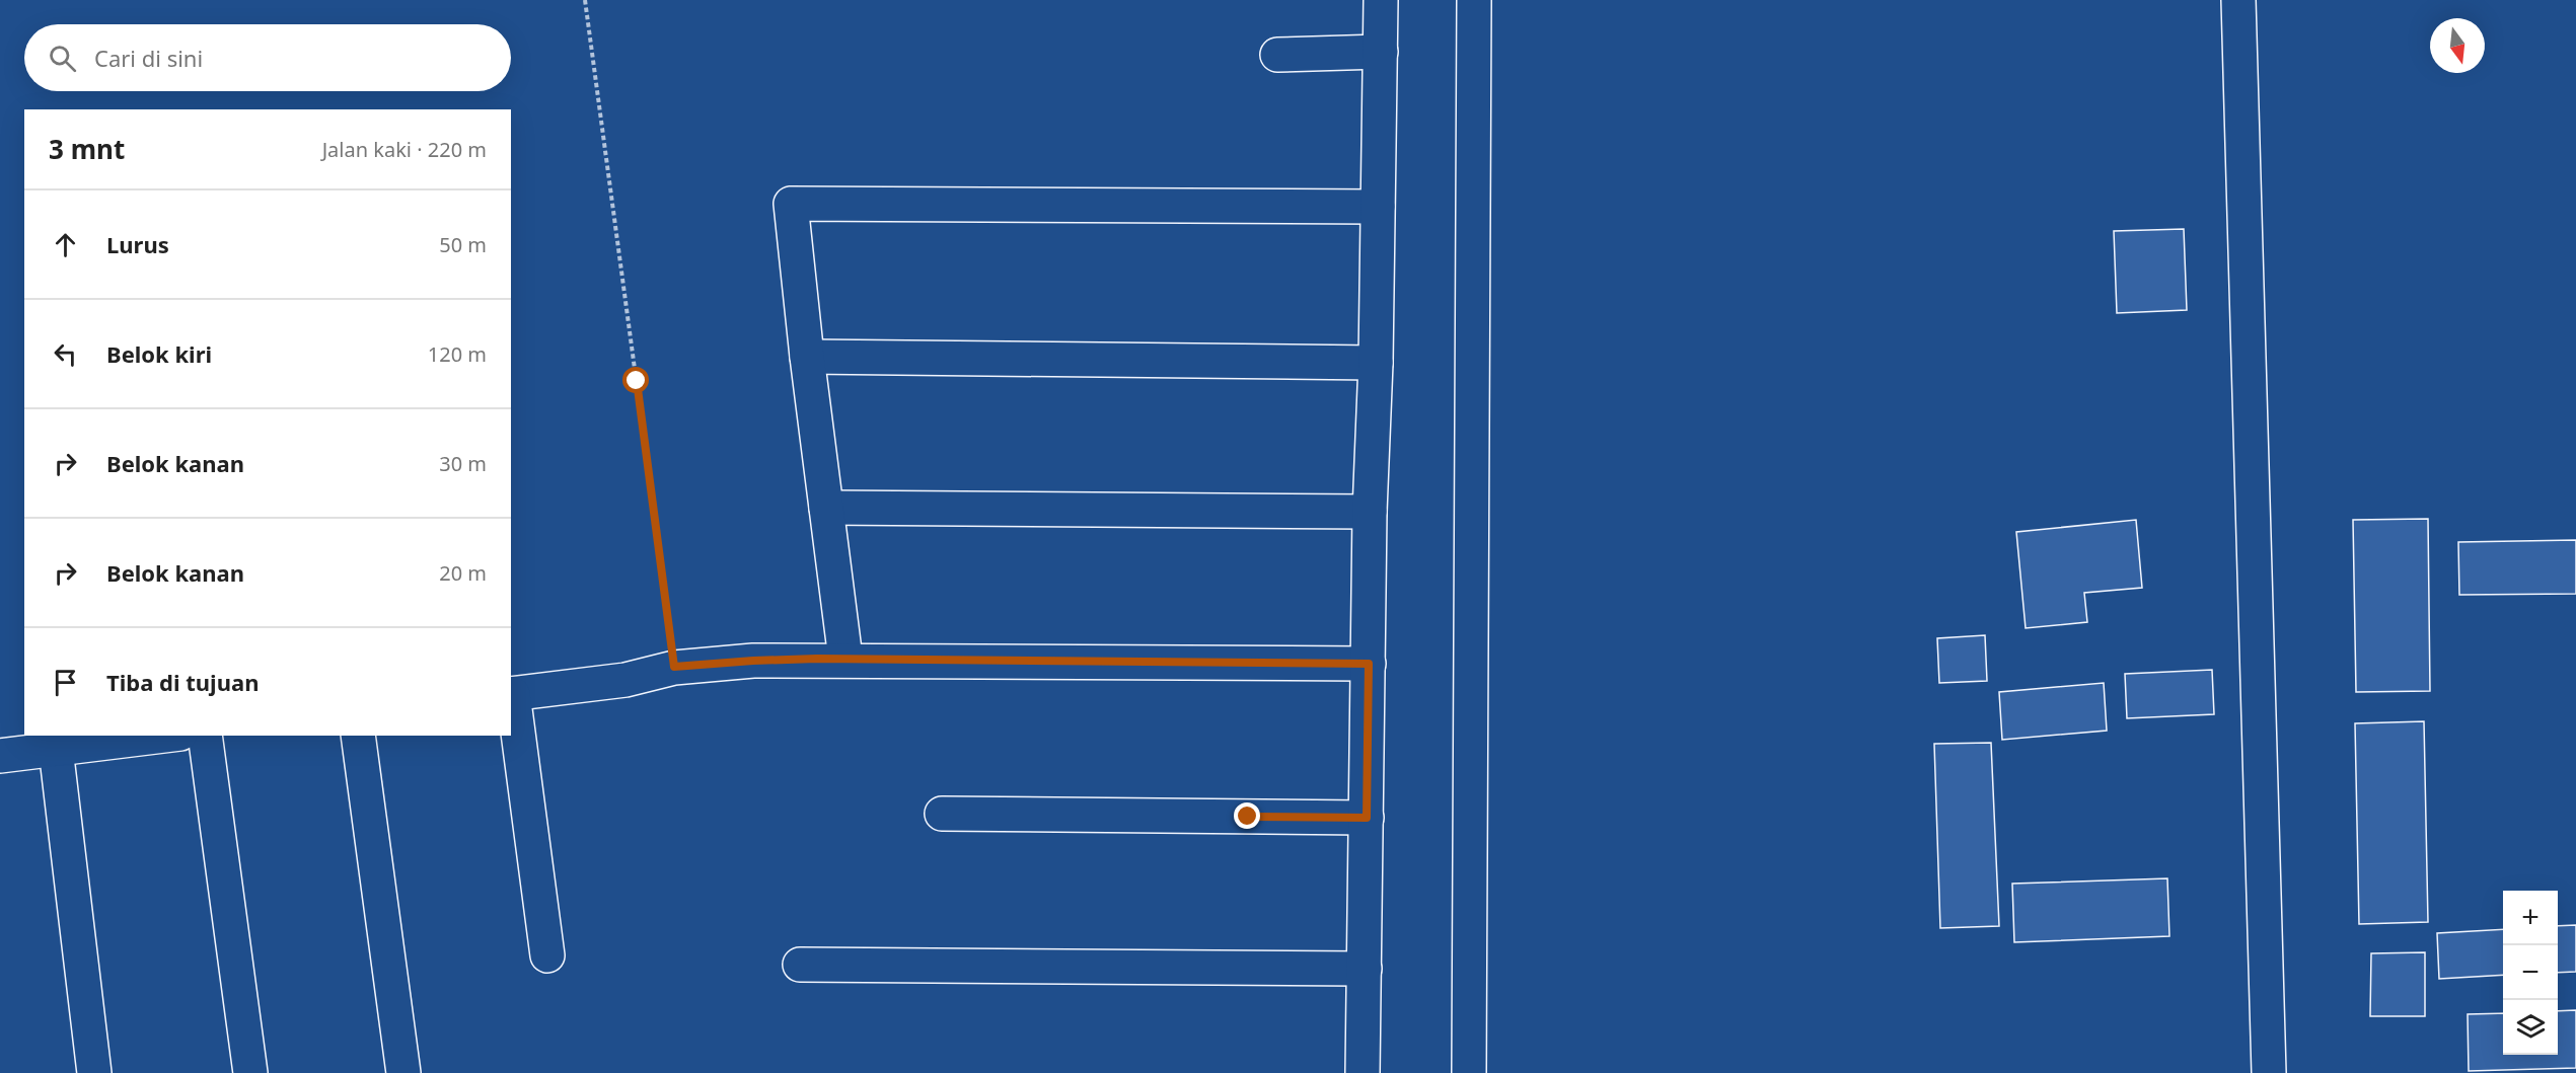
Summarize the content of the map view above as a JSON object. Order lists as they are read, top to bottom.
{
  "north": "bottom",
  "page": {
    "search": "Cari di sini",
    "heading": ["3 mnt", "Jalan kaki · 220 m"],
    "list": [
      ["Lurus", "50 m"],
      ["Belok kiri", "120 m"],
      ["Belok kanan", "30 m"],
      ["Belok kanan", "20 m"],
      "Tiba di tujuan"
    ],
    "map_buttons": ["+", "−"]
  }
}
